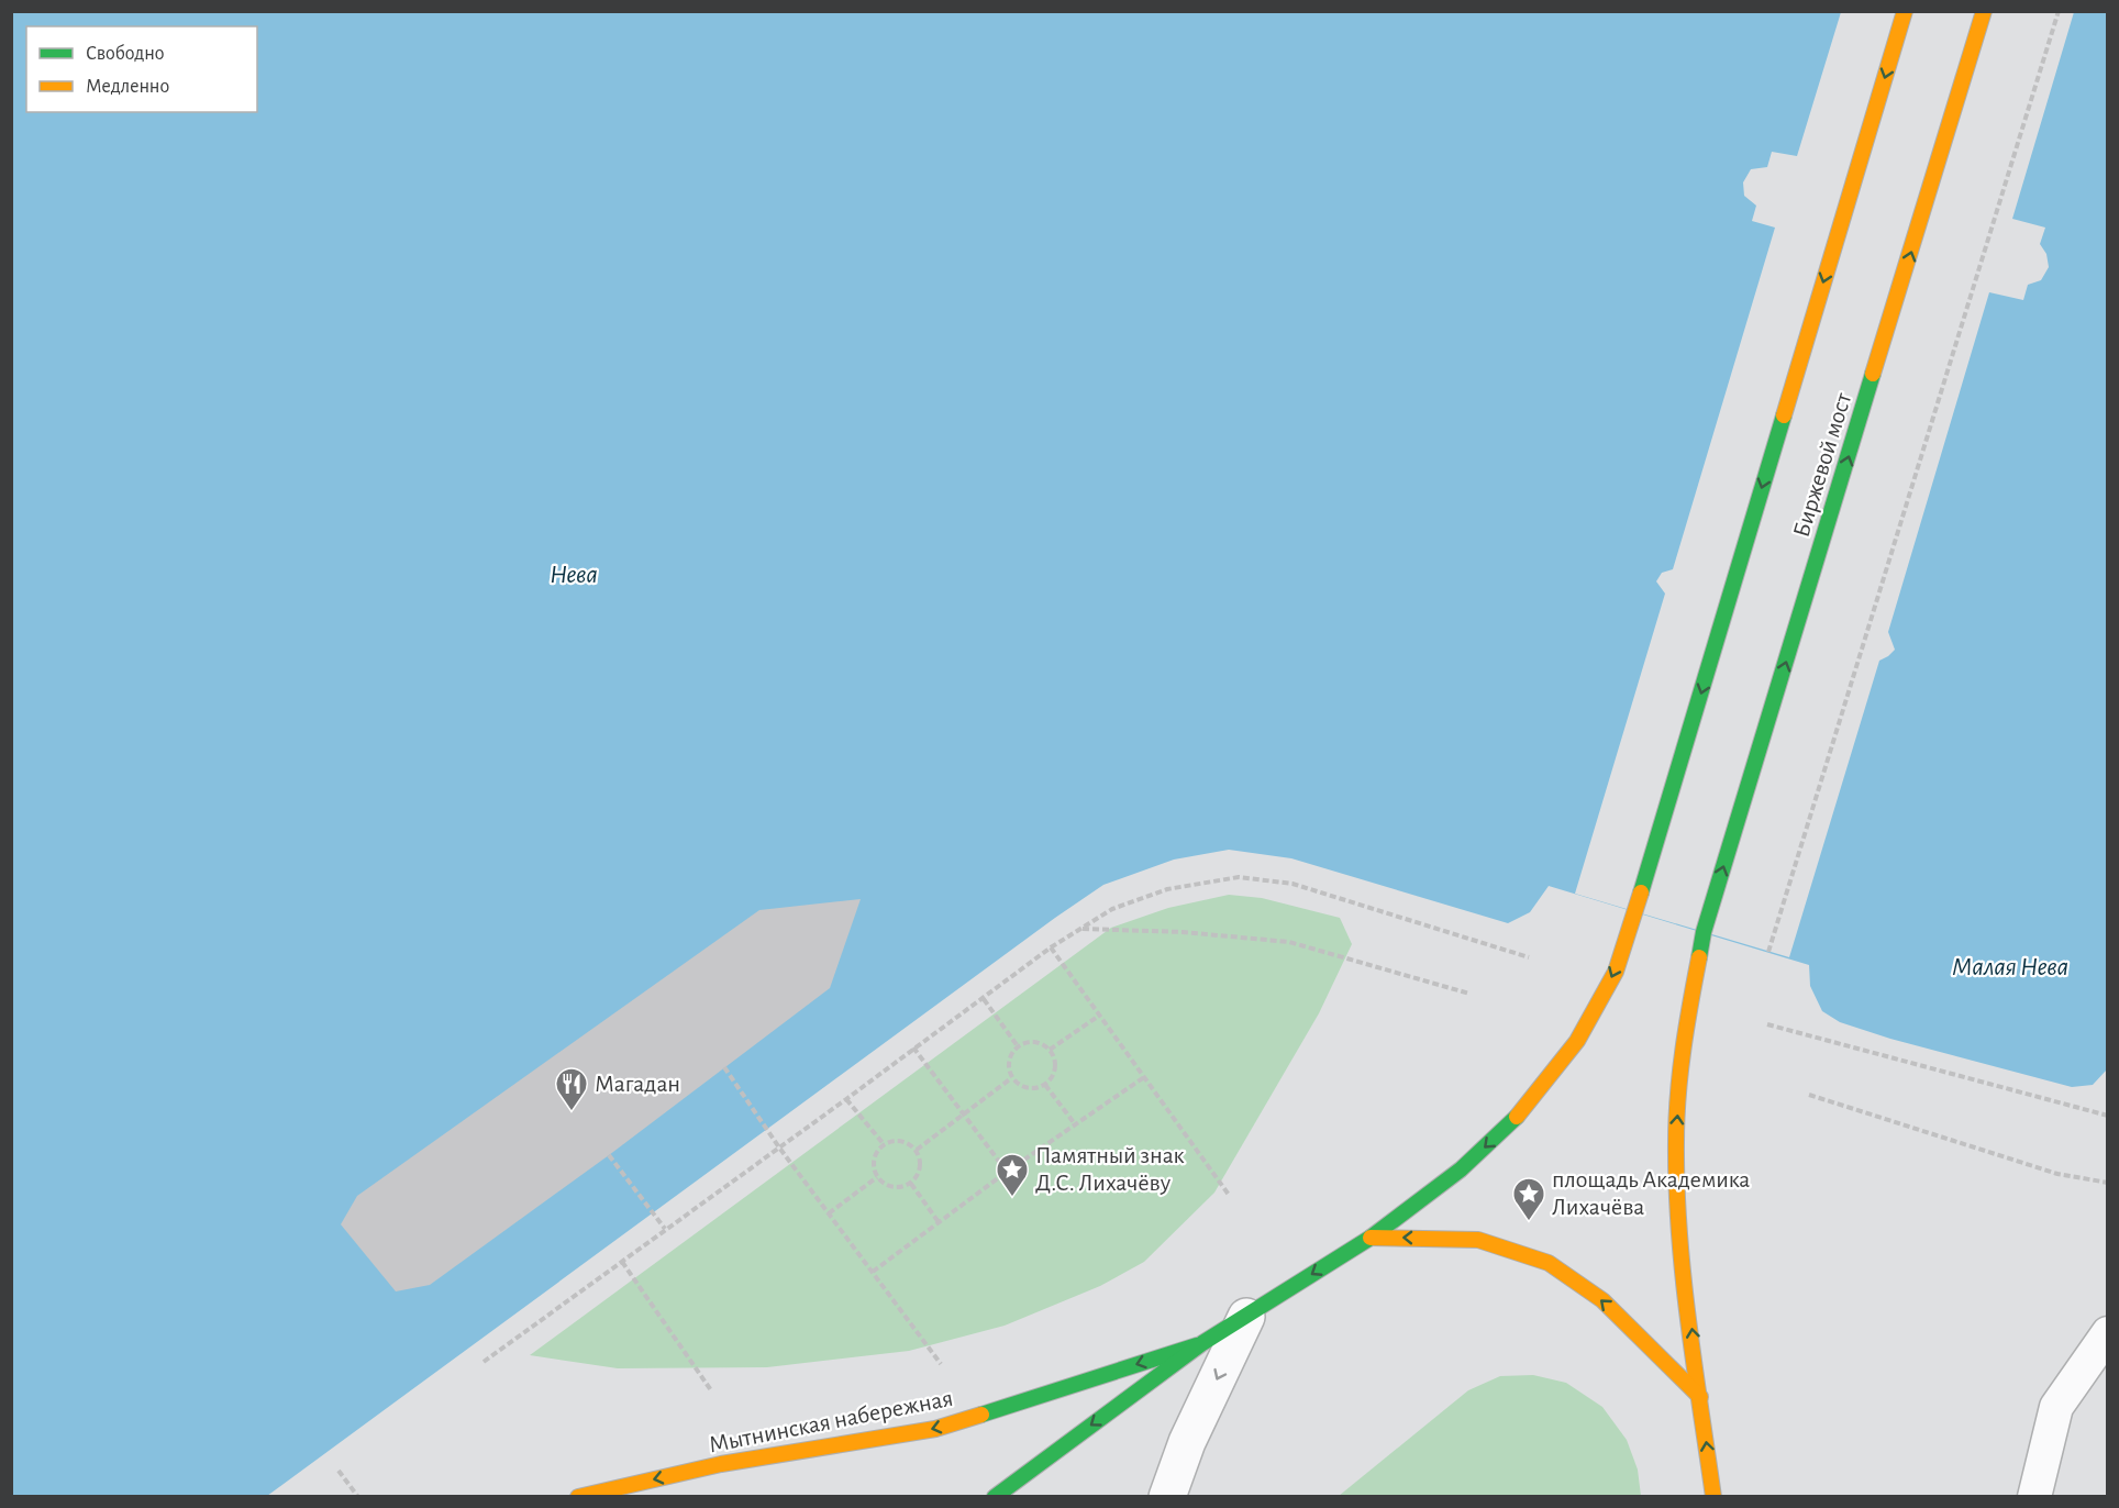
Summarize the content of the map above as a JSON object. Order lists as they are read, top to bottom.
{
  "streets": {
    "main road": ["Биржевой мост", "Мытнинская набережная"]
  },
  "water": ["Нева", "Малая Нева"],
  "places": {
    "restaurant": ["Магадан"],
    "place": ["Памятный знак Д.С. Лихачёву", "площадь Академика Лихачёва"]
  },
  "legend": ["Свободно", "Медленно"]
}
